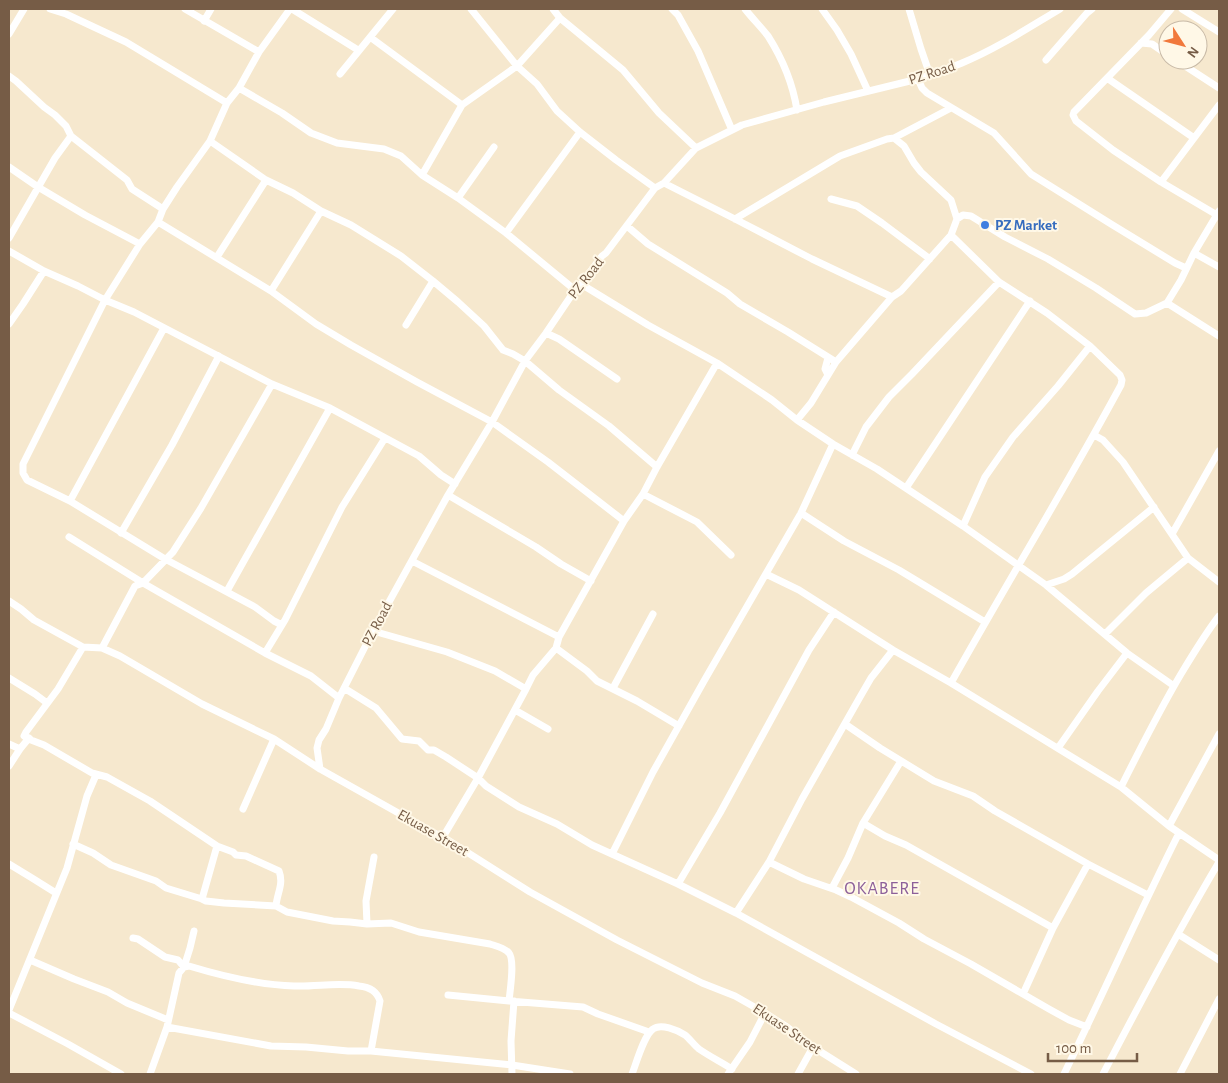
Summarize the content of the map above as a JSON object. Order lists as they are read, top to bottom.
{
  "streets": {
    "street": ["PZ Road", "Ekuase Street"]
  },
  "crossings": [
    ["PZ Road", "Ekuase Street"]
  ],
  "districts": ["OKABERE"],
  "places": ["PZ Market"],
  "scale_bar": "100 m",
  "north": "bottom right"
}
